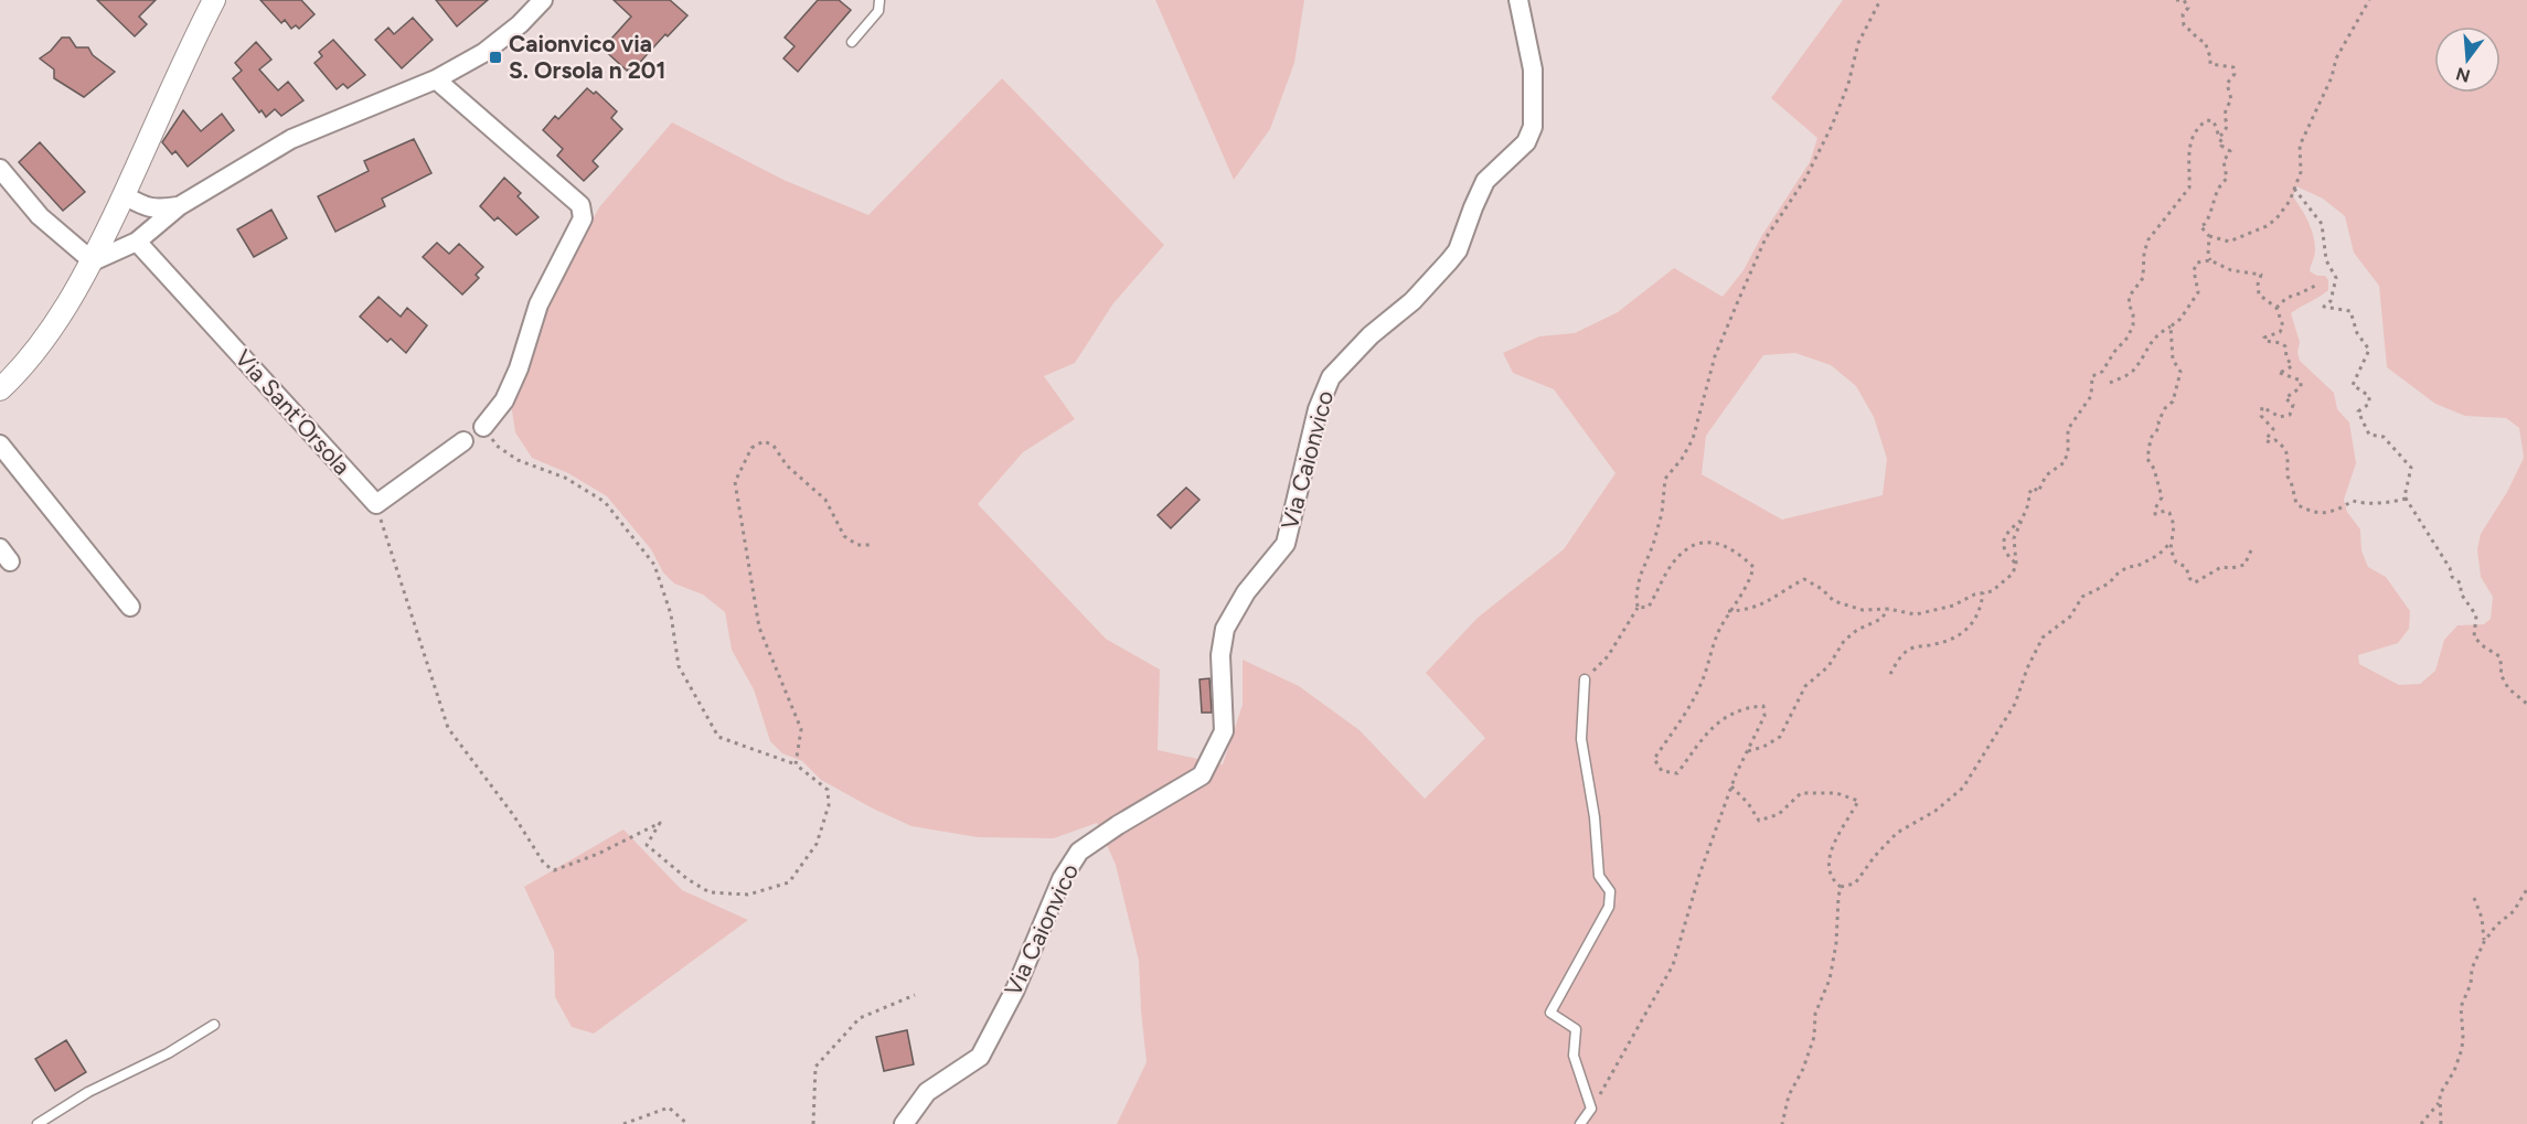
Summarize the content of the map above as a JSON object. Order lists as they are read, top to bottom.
{
  "streets": {
    "street": ["Via Sant'Orsola", "Via Caionvico"]
  },
  "places": {
    "transit": ["Caionvico via S. Orsola n 201"]
  },
  "north": "bottom"
}
